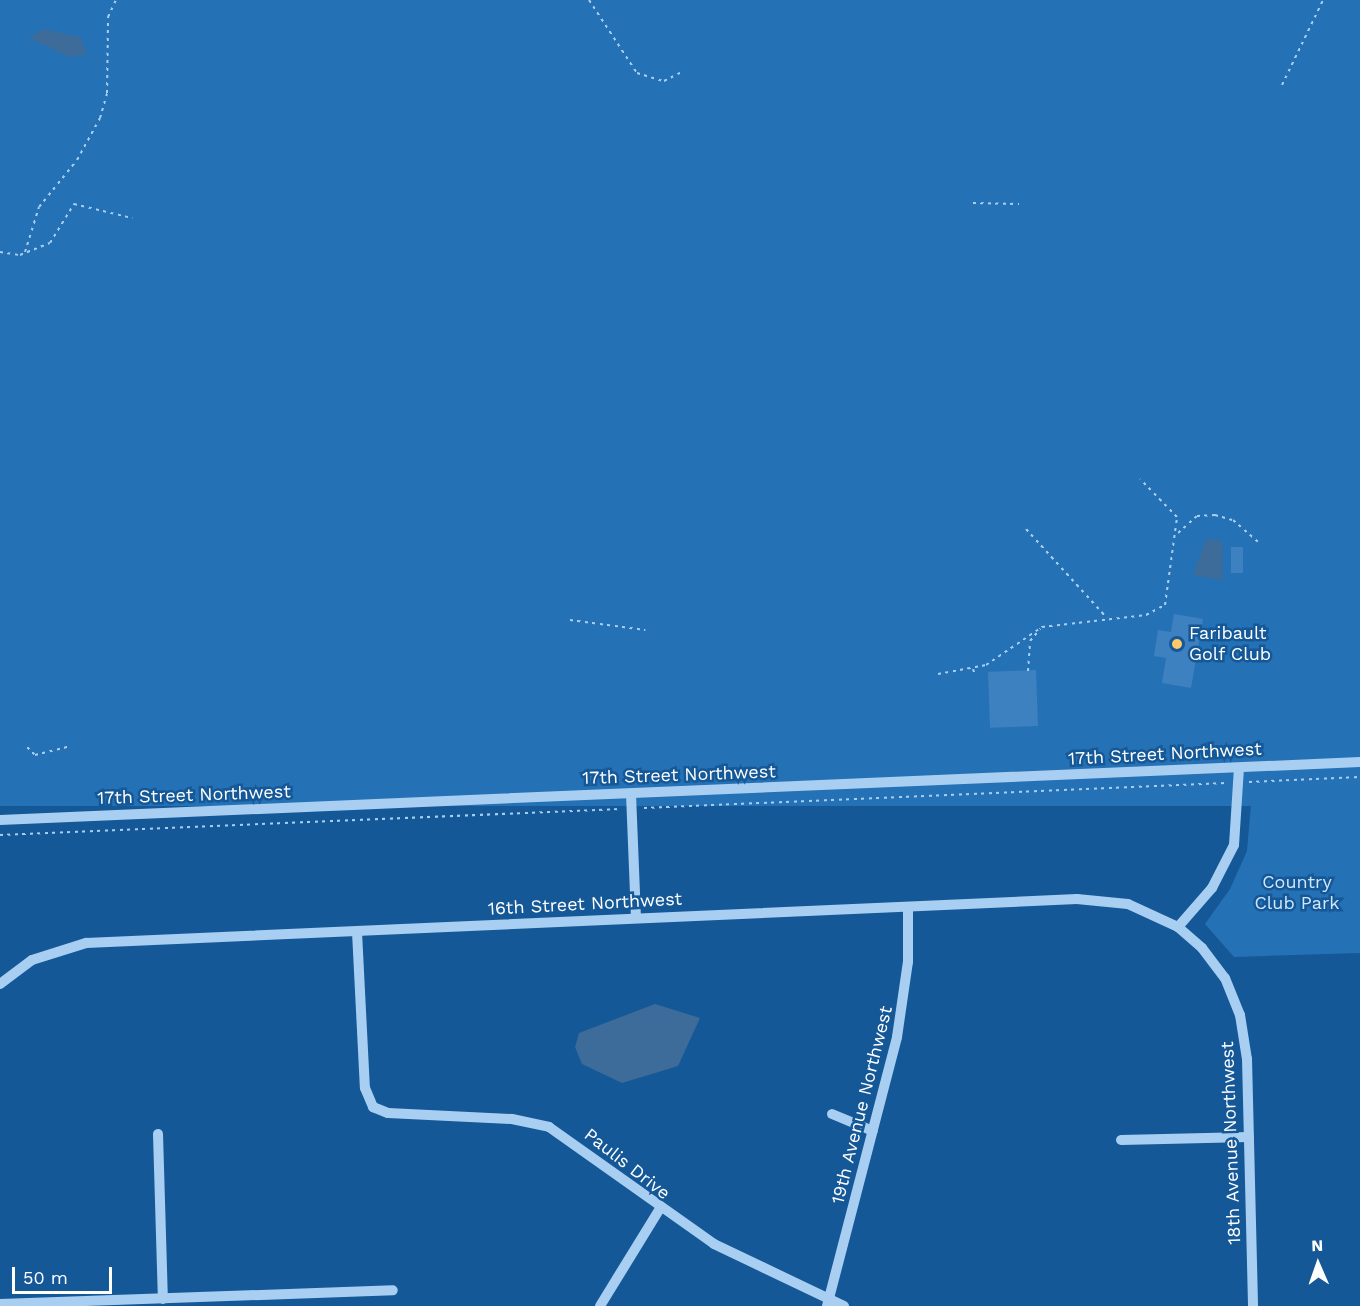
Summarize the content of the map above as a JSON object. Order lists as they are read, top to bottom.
{
  "streets": {
    "street": [
      "17th Street Northwest",
      "16th Street Northwest",
      "19th Avenue Northwest",
      "18th Avenue Northwest",
      "Paulis Drive"
    ]
  },
  "crossings": [
    ["16th Street Northwest", "19th Avenue Northwest"],
    ["16th Street Northwest", "18th Avenue Northwest"],
    ["16th Street Northwest", "Paulis Drive"],
    ["19th Avenue Northwest", "Paulis Drive"]
  ],
  "parks": ["Country Club Park"],
  "places": ["Faribault Golf Club"],
  "scale_bar": "50 m",
  "north": "top"
}
